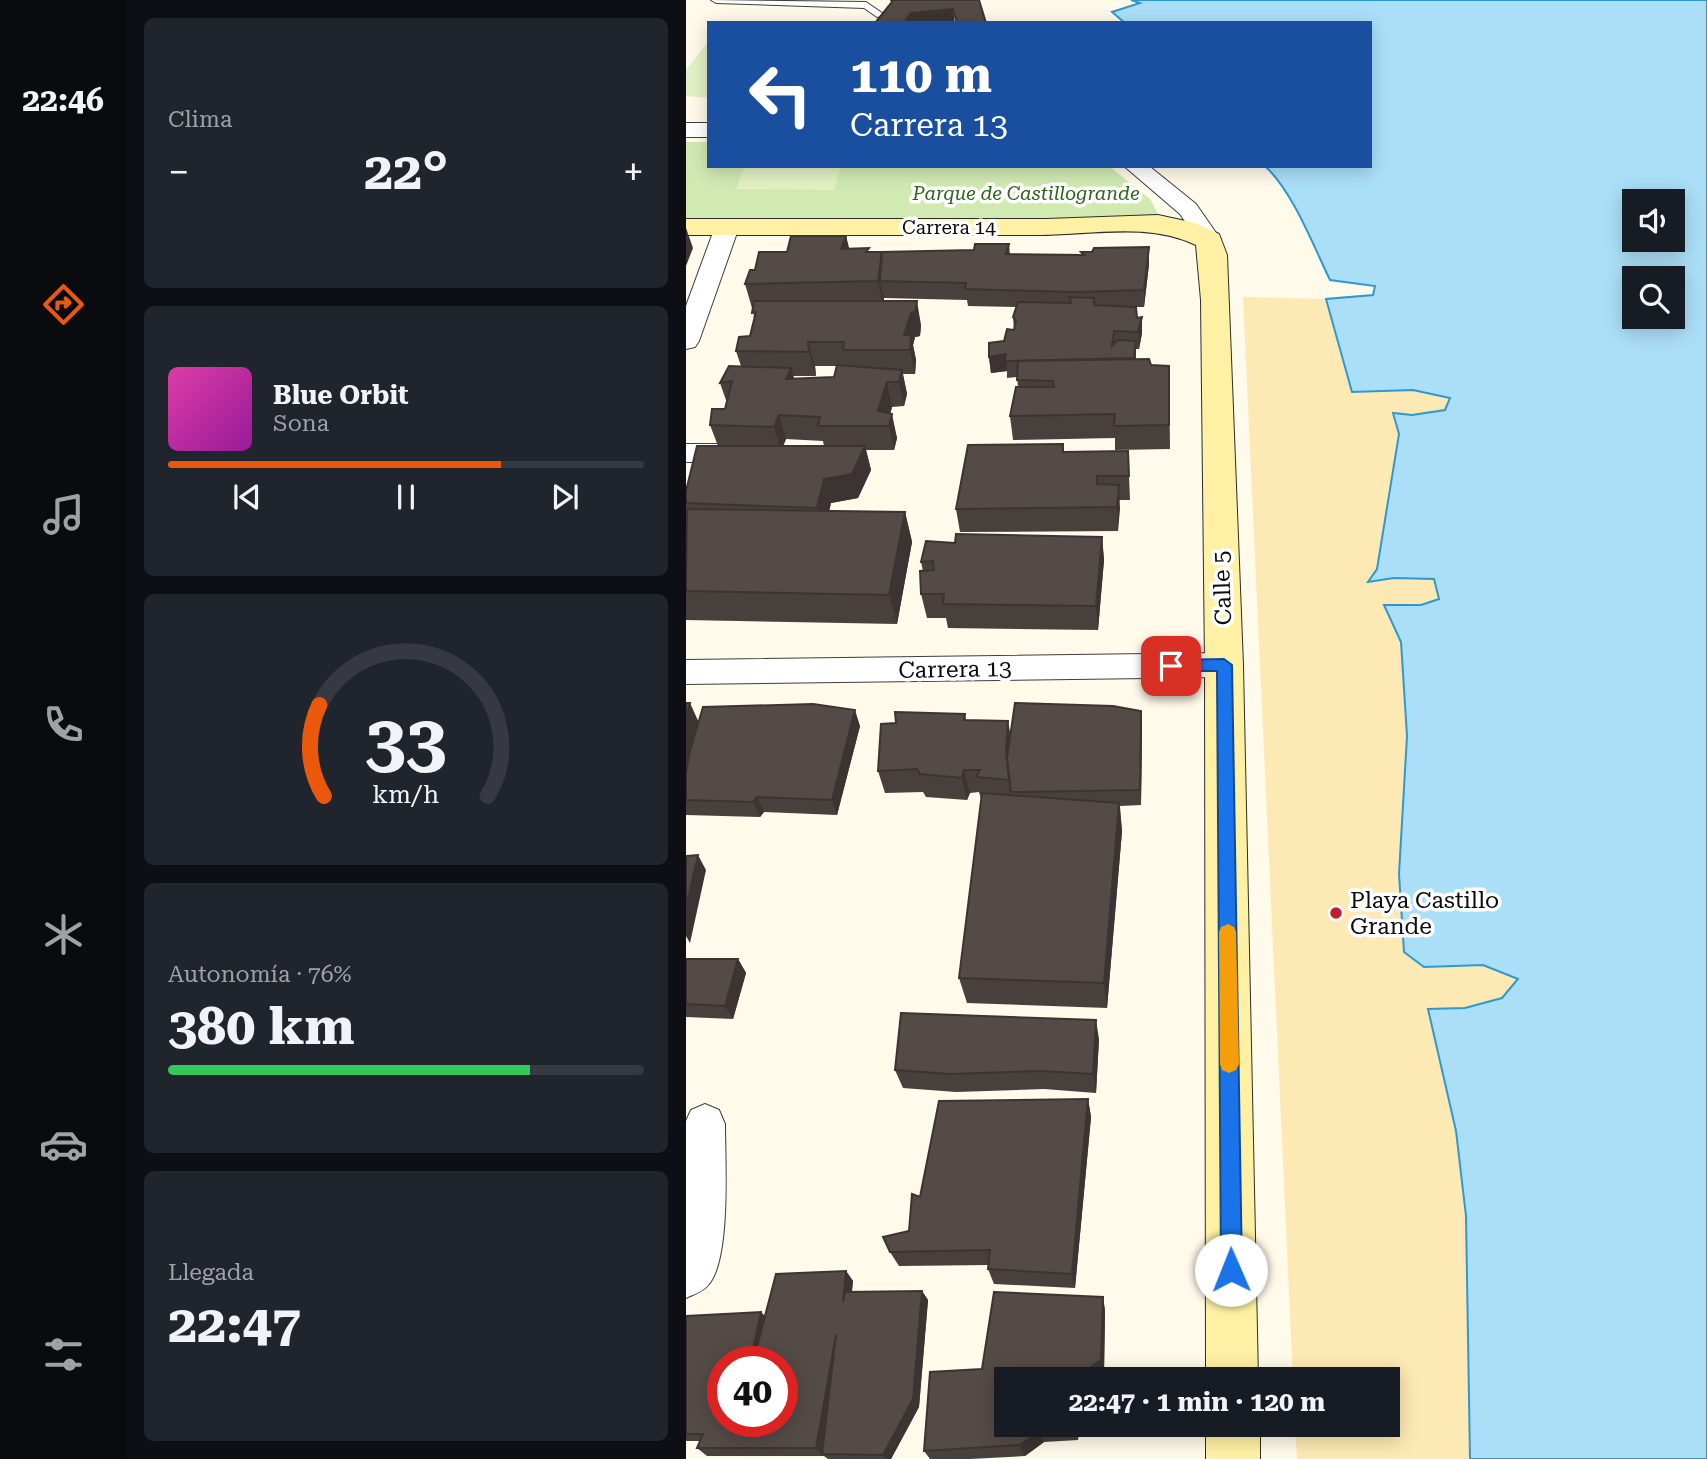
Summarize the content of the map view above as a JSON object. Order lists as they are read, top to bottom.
{
  "streets": {
    "street": ["Carrera 14", "Calle 5", "Carrera 13"]
  },
  "crossings": [
    ["Carrera 14", "Calle 5"],
    ["Calle 5", "Carrera 13"]
  ],
  "parks": ["Parque de Castillogrande"],
  "places": ["Playa Castillo Grande"],
  "page": {
    "tabs": "22:46",
    "tile": [
      "Clima",
      ["Autonomía · 76%", "380 km"],
      ["Llegada", "22:47"]
    ],
    "turn": ["110 m", "Carrera 13"],
    "heat": ["−", "22°", "+"],
    "song": ["Blue Orbit", "Sona"],
    "limit": "40",
    "trip": "22:47 · 1 min · 120 m",
    "gauge": ["33", "km/h"]
  }
}
